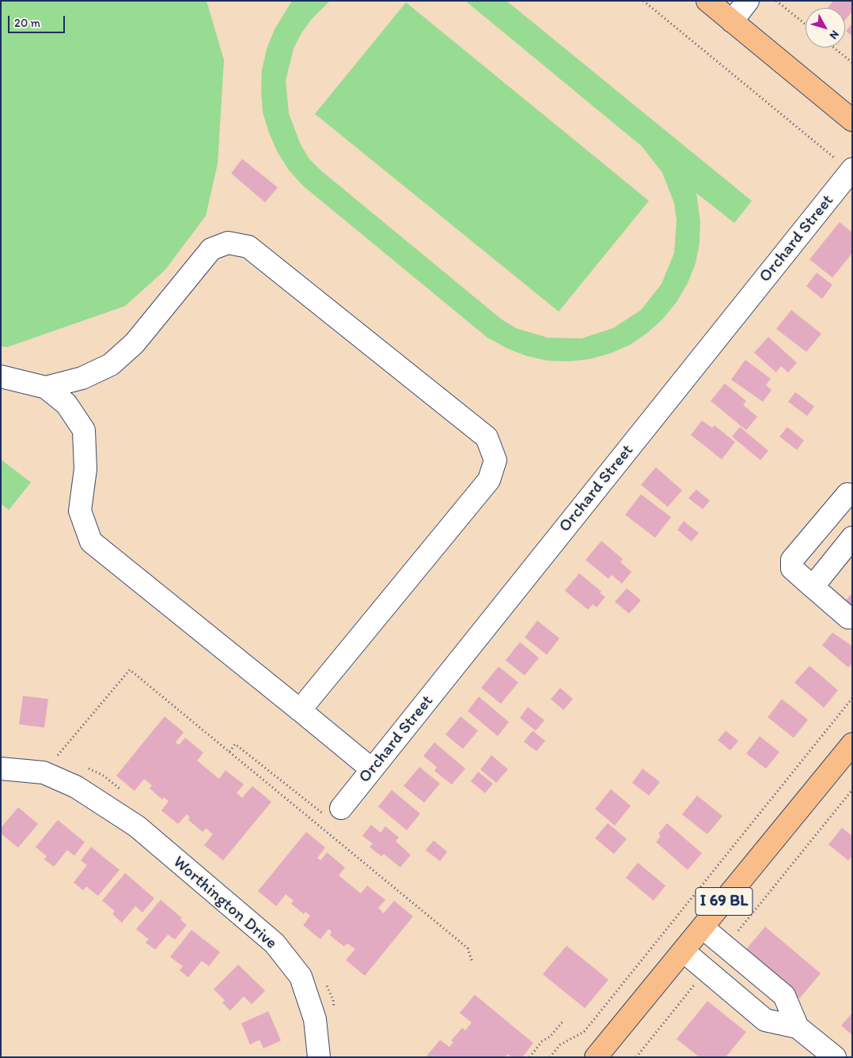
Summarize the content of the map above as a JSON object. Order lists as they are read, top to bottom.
{
  "streets": {
    "main road": ["I 69 BL"],
    "street": ["Orchard Street", "Worthington Drive"]
  },
  "scale_bar": "20 m",
  "north": "bottom right"
}
